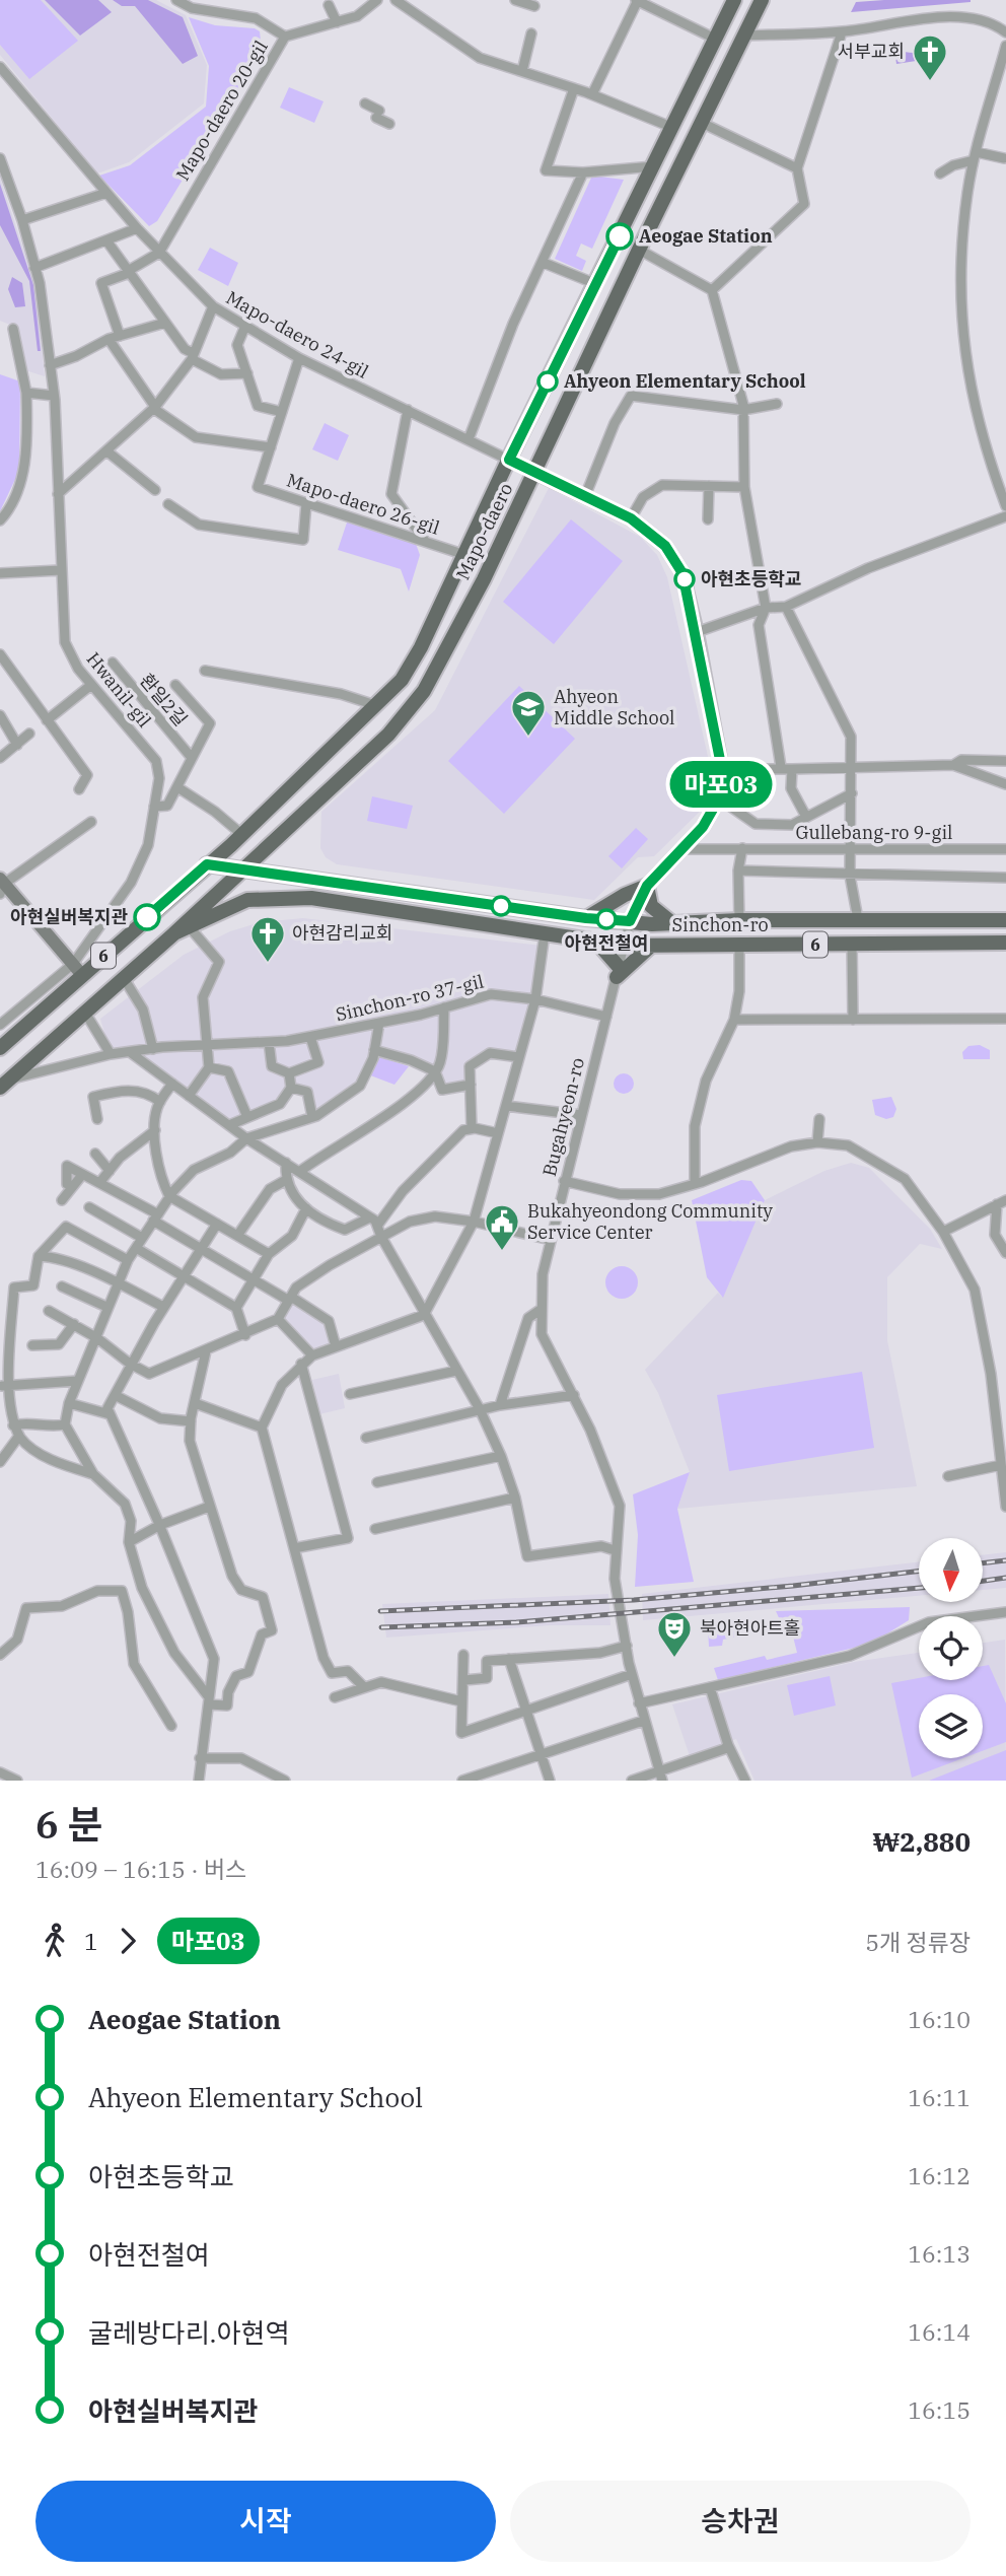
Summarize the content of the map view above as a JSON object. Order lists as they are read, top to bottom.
{
  "streets": {
    "main road": ["Mapo-daero", "Sinchon-ro", "6"],
    "street": [
      "Mapo-daero 20-gil",
      "Mapo-daero 24-gil",
      "Mapo-daero 26-gil",
      "Hwanil-gil",
      "환일2길",
      "Gullebang-ro 9-gil",
      "Sinchon-ro 37-gil",
      "Bugahyeon-ro"
    ]
  },
  "crossings": [
    ["Mapo-daero 20-gil", "Mapo-daero 24-gil"],
    ["Mapo-daero 24-gil", "Mapo-daero 26-gil"],
    ["Mapo-daero 24-gil", "Mapo-daero"],
    ["Mapo-daero 26-gil", "Mapo-daero"],
    ["Mapo-daero", "Sinchon-ro"],
    ["Mapo-daero", "6"],
    ["Hwanil-gil", "환일2길"],
    ["Hwanil-gil", "6"],
    ["Sinchon-ro", "6"],
    ["Sinchon-ro", "Sinchon-ro 37-gil"],
    ["Sinchon-ro", "Bugahyeon-ro"],
    ["Sinchon-ro 37-gil", "Bugahyeon-ro"]
  ],
  "places": {
    "church": ["서부교회", "아현감리교회"],
    "other": [
      "Aeogae Station",
      "Ahyeon Elementary School",
      "아현초등학교",
      "아현실버복지관",
      "아현전철여"
    ],
    "school or university": ["Ahyeon Middle School"],
    "public building": ["Bukahyeondong Community Service Center"],
    "theatre": ["북아현아트홀"]
  },
  "lines": ["bus line 마포03"],
  "north": "bottom",
  "page": {
    "on_map": "마포03",
    "heading": ["6 분", "16:09 – 16:15 · 버스", "₩2,880"],
    "legs": ["1", "마포03", "5개 정류장"],
    "list": [
      {
        "name": "Aeogae Station",
        "value": "16:10"
      },
      {
        "name": "Ahyeon Elementary School",
        "value": "16:11"
      },
      {
        "name": "아현초등학교",
        "value": "16:12"
      },
      {
        "name": "아현전철여",
        "value": "16:13"
      },
      {
        "name": "굴레방다리.아현역",
        "value": "16:14"
      },
      {
        "name": "아현실버복지관",
        "value": "16:15"
      }
    ],
    "buttons": ["시작", "승차권"]
  }
}
